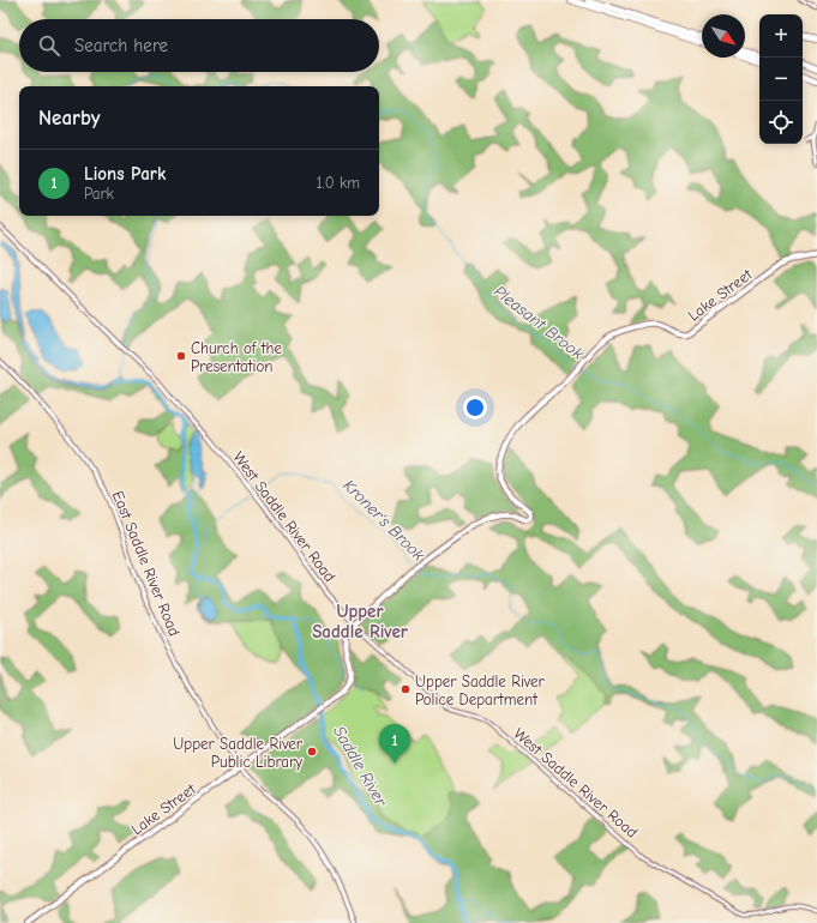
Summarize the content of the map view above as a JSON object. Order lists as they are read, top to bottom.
{
  "streets": {
    "main road": ["Lake Street", "West Saddle River Road", "East Saddle River Road"]
  },
  "crossings": [
    ["Lake Street", "West Saddle River Road"],
    ["Lake Street", "East Saddle River Road"]
  ],
  "districts": ["Upper Saddle River"],
  "water": ["Pleasant Brook", "Kroner's Brook", "Saddle River"],
  "places": ["Church of the Presentation", "Upper Saddle River Police Department", "Upper Saddle River Public Library"],
  "north": "bottom right",
  "page": {
    "map_buttons": ["+", "−"],
    "search": "Search here",
    "heading": "Nearby",
    "list": [
      {
        "mark": "1",
        "name": "Lions Park",
        "note": "Park",
        "value": "1.0 km"
      }
    ],
    "pins": "1"
  }
}
